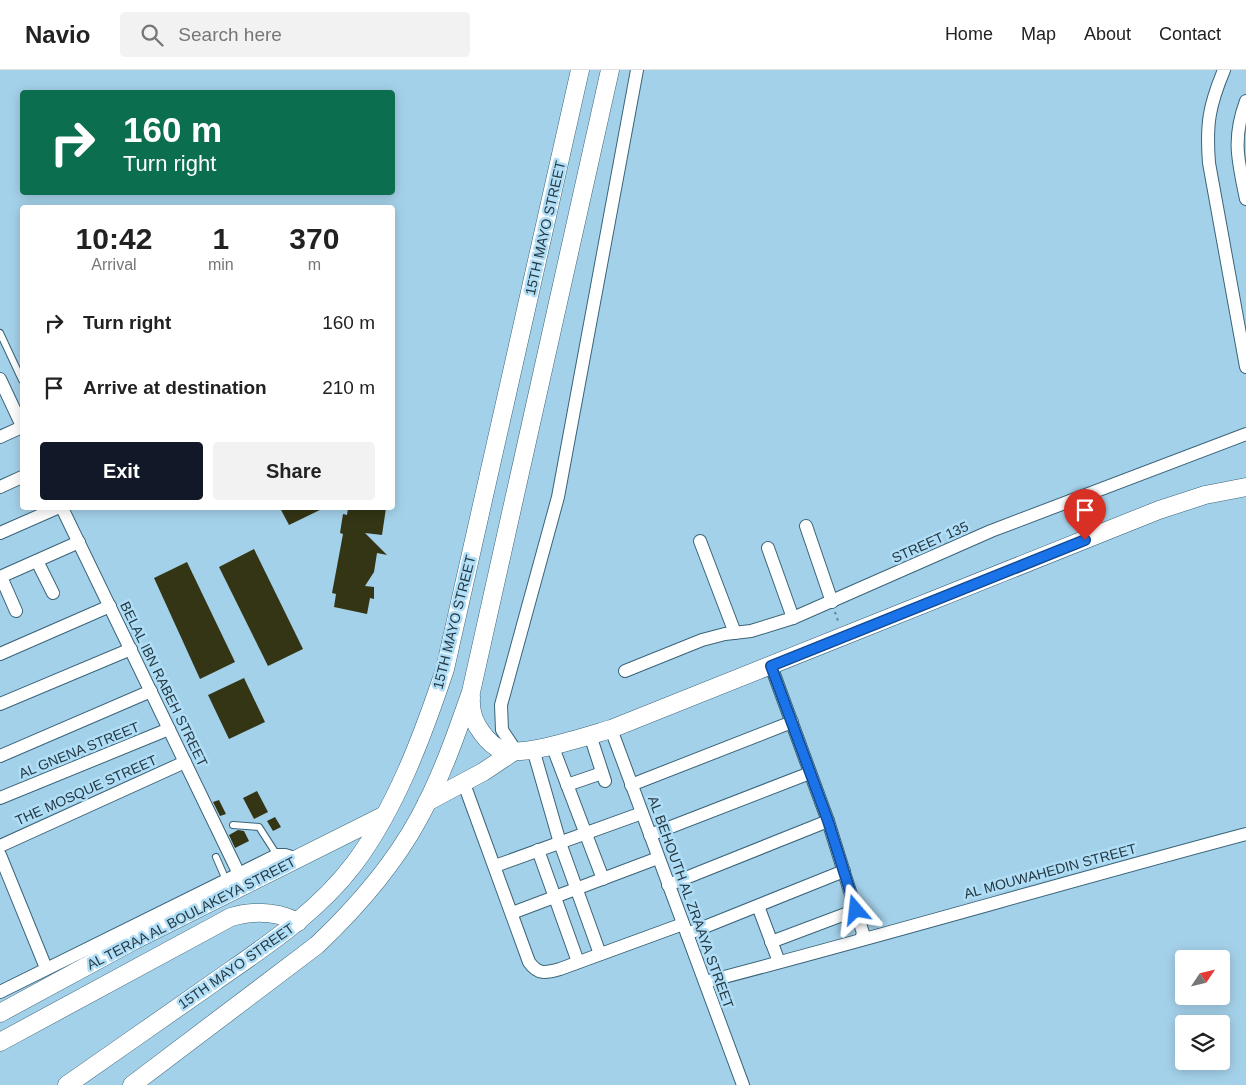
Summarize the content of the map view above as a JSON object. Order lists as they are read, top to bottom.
{
  "streets": {
    "main road": ["15TH MAYO STREET", "AL TERAA AL BOULAKEYA STREET"],
    "street": [
      "STREET 135",
      "BELAL IBN RABEH STREET",
      "AL GNENA STREET",
      "THE MOSQUE STREET",
      "AL MOUWAHEDIN STREET",
      "AL BEHOUTH AL ZRAAYA STREET"
    ]
  },
  "crossings": [
    ["15TH MAYO STREET", "AL TERAA AL BOULAKEYA STREET"],
    ["BELAL IBN RABEH STREET", "AL GNENA STREET"],
    ["BELAL IBN RABEH STREET", "THE MOSQUE STREET"],
    ["AL MOUWAHEDIN STREET", "AL BEHOUTH AL ZRAAYA STREET"]
  ],
  "north": "top right",
  "page": {
    "header": "Navio",
    "search": "Search here",
    "nav": [
      "Home",
      "Map",
      "About",
      "Contact"
    ],
    "turn": ["160 m", "Turn right"],
    "eta": [
      "10:42",
      "Arrival",
      "1",
      "min",
      "370",
      "m"
    ],
    "list": [
      {
        "name": "Turn right",
        "value": "160 m"
      },
      {
        "name": "Arrive at destination",
        "value": "210 m"
      }
    ],
    "buttons": ["Exit", "Share"]
  }
}
